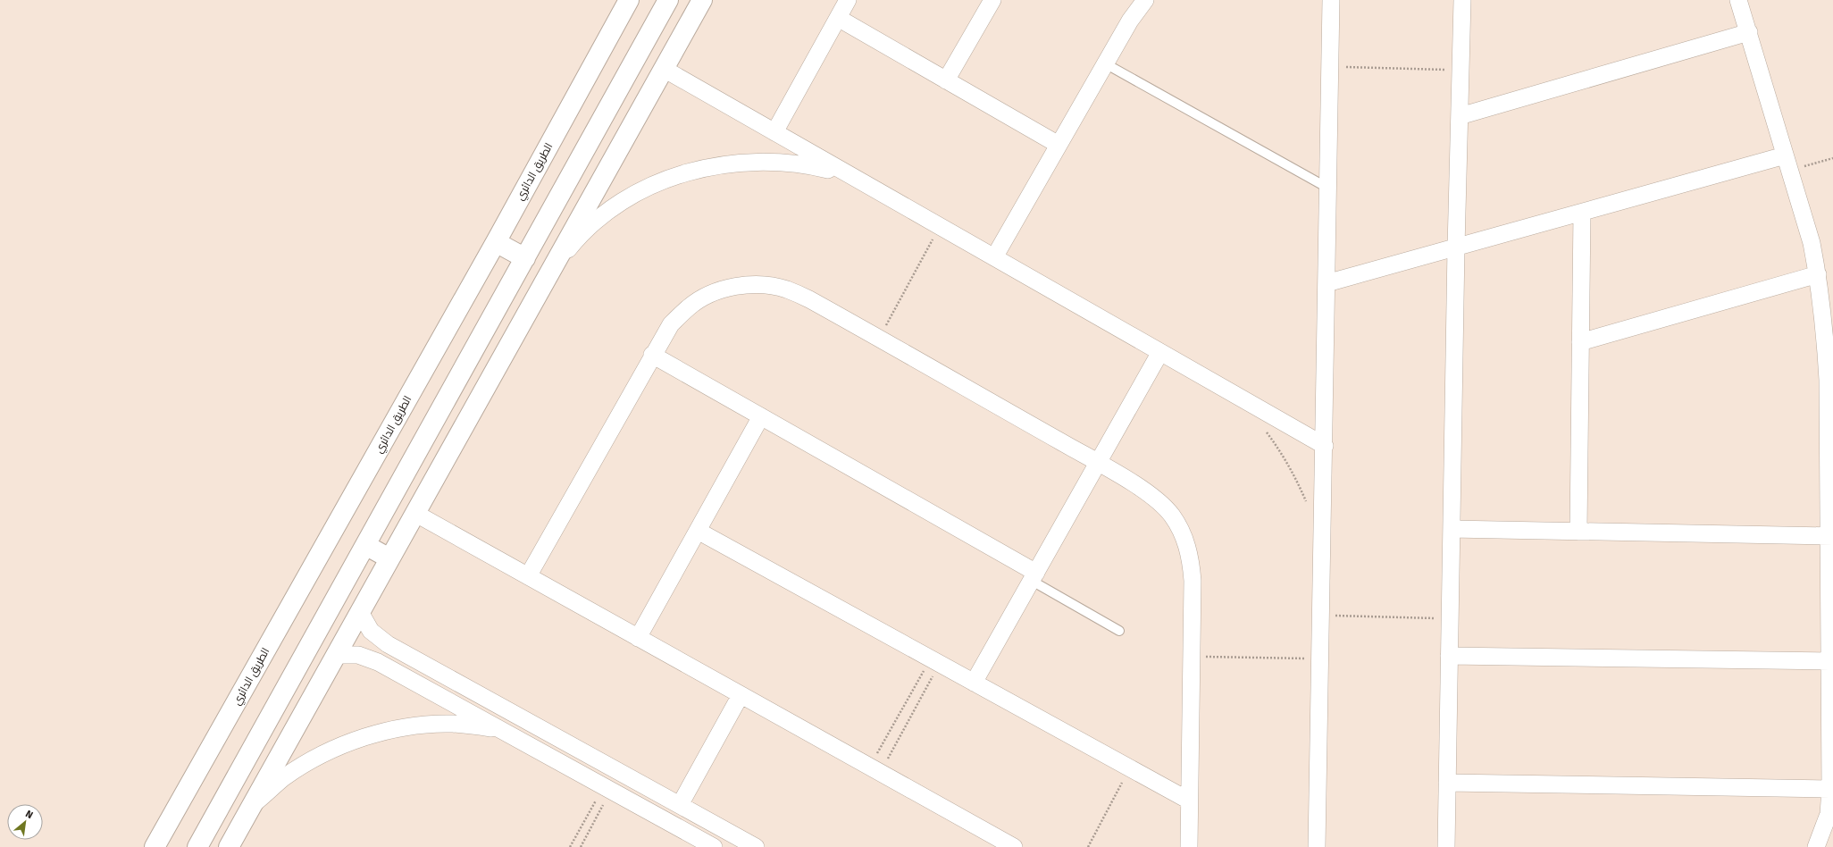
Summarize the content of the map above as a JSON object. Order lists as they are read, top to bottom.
{
  "streets": {
    "main road": ["الطريق الدائري"]
  },
  "north": "top right"
}
